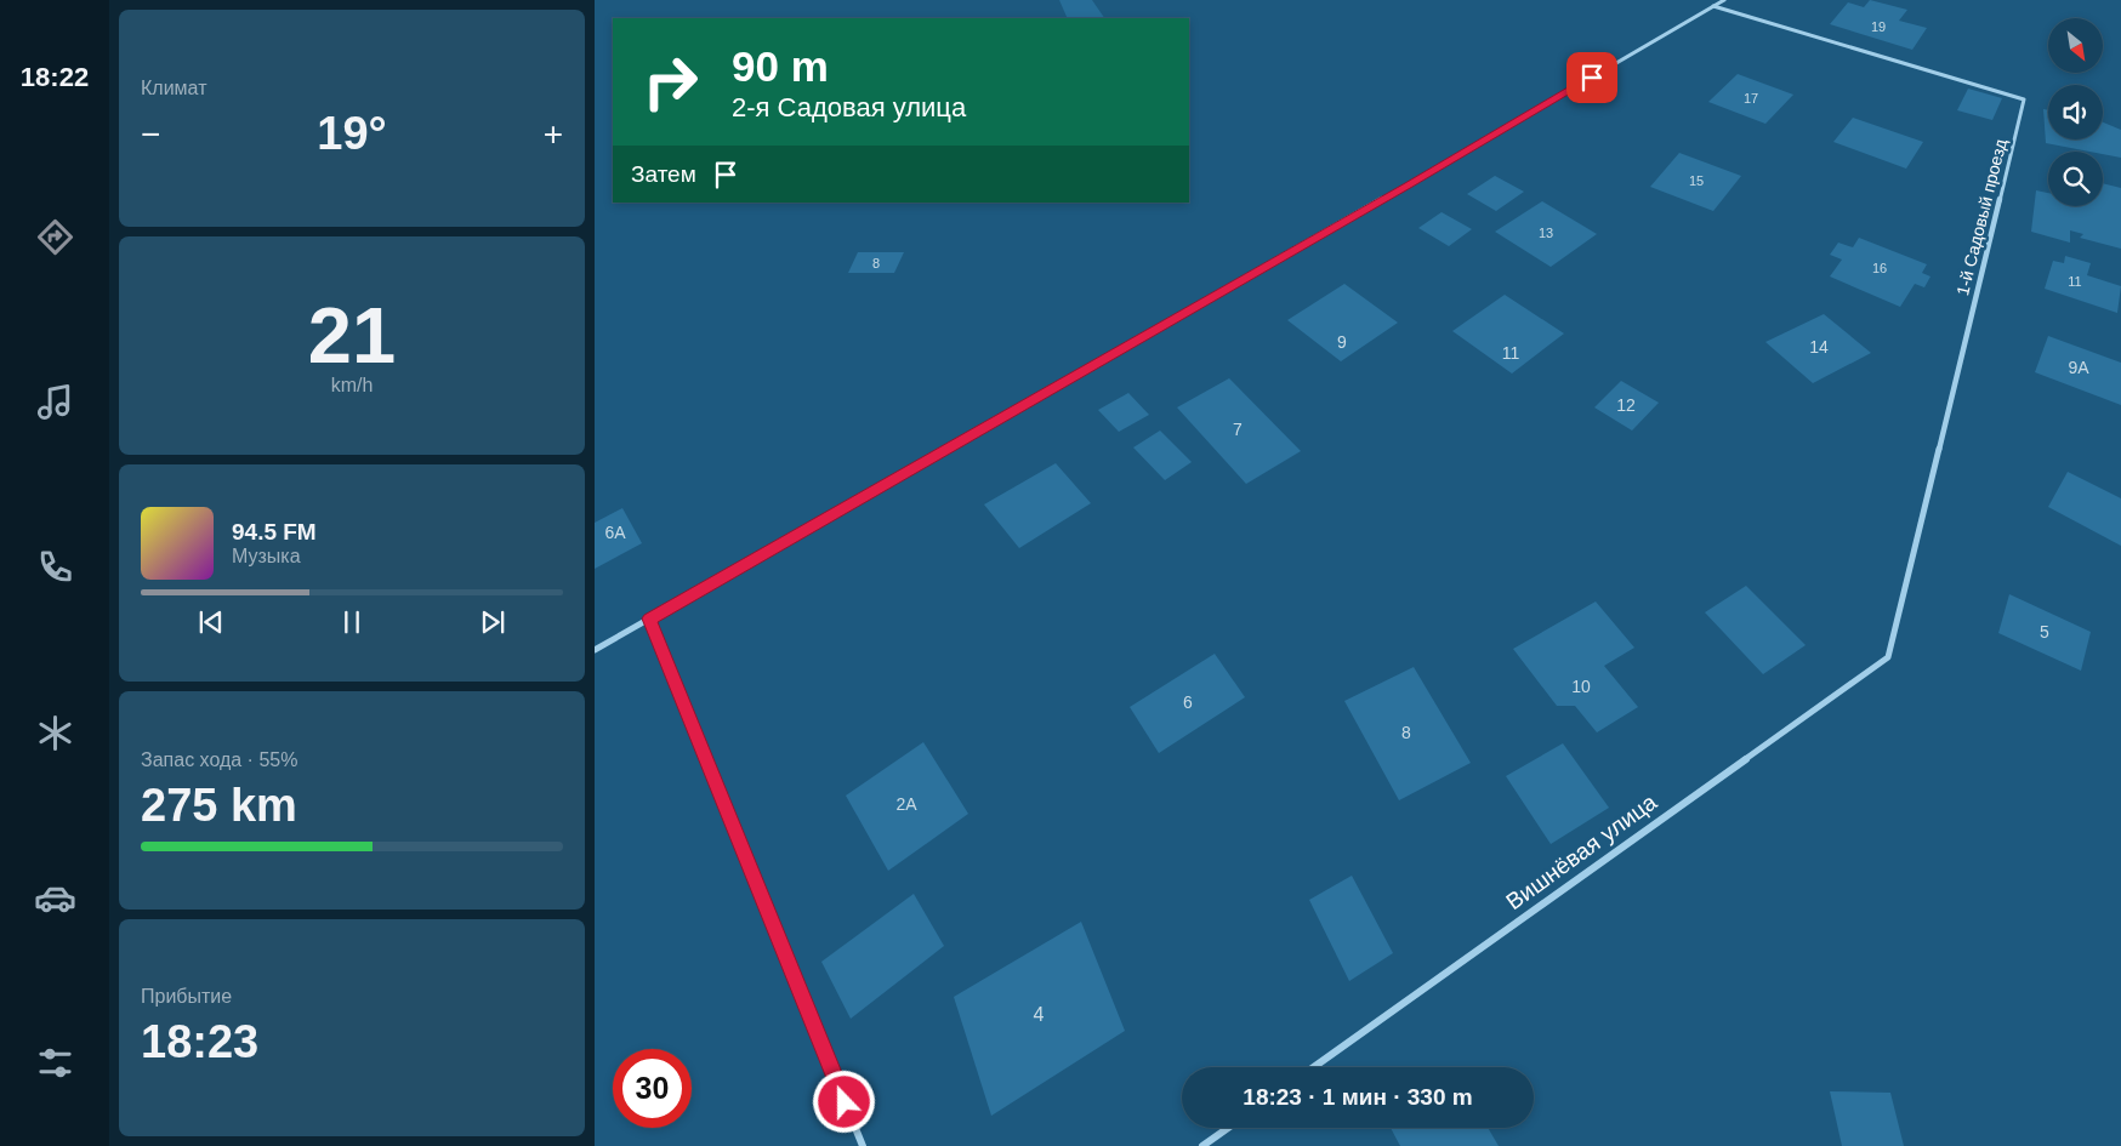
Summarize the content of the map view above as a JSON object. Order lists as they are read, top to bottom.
{
  "streets": {
    "street": ["1-й Садовый проезд", "Вишнёвая улица"]
  },
  "crossings": [
    ["1-й Садовый проезд", "Вишнёвая улица"]
  ],
  "house_numbers": [
    "19",
    "17",
    "15",
    "13",
    "8",
    "16",
    "11",
    "9",
    "14",
    "11",
    "9А",
    "12",
    "7",
    "6А",
    "5",
    "10",
    "6",
    "8",
    "2А",
    "4"
  ],
  "north": "bottom right",
  "page": {
    "tabs": "18:22",
    "tile": [
      "Климат",
      ["21", "km/h"],
      ["Запас хода · 55%", "275 km"],
      ["Прибытие", "18:23"]
    ],
    "turn": ["90 m", "2-я Садовая улица"],
    "heat": ["−", "19°", "+"],
    "then": "Затем",
    "song": ["94.5 FM", "Музыка"],
    "limit": "30",
    "trip": "18:23 · 1 мин · 330 m"
  }
}
